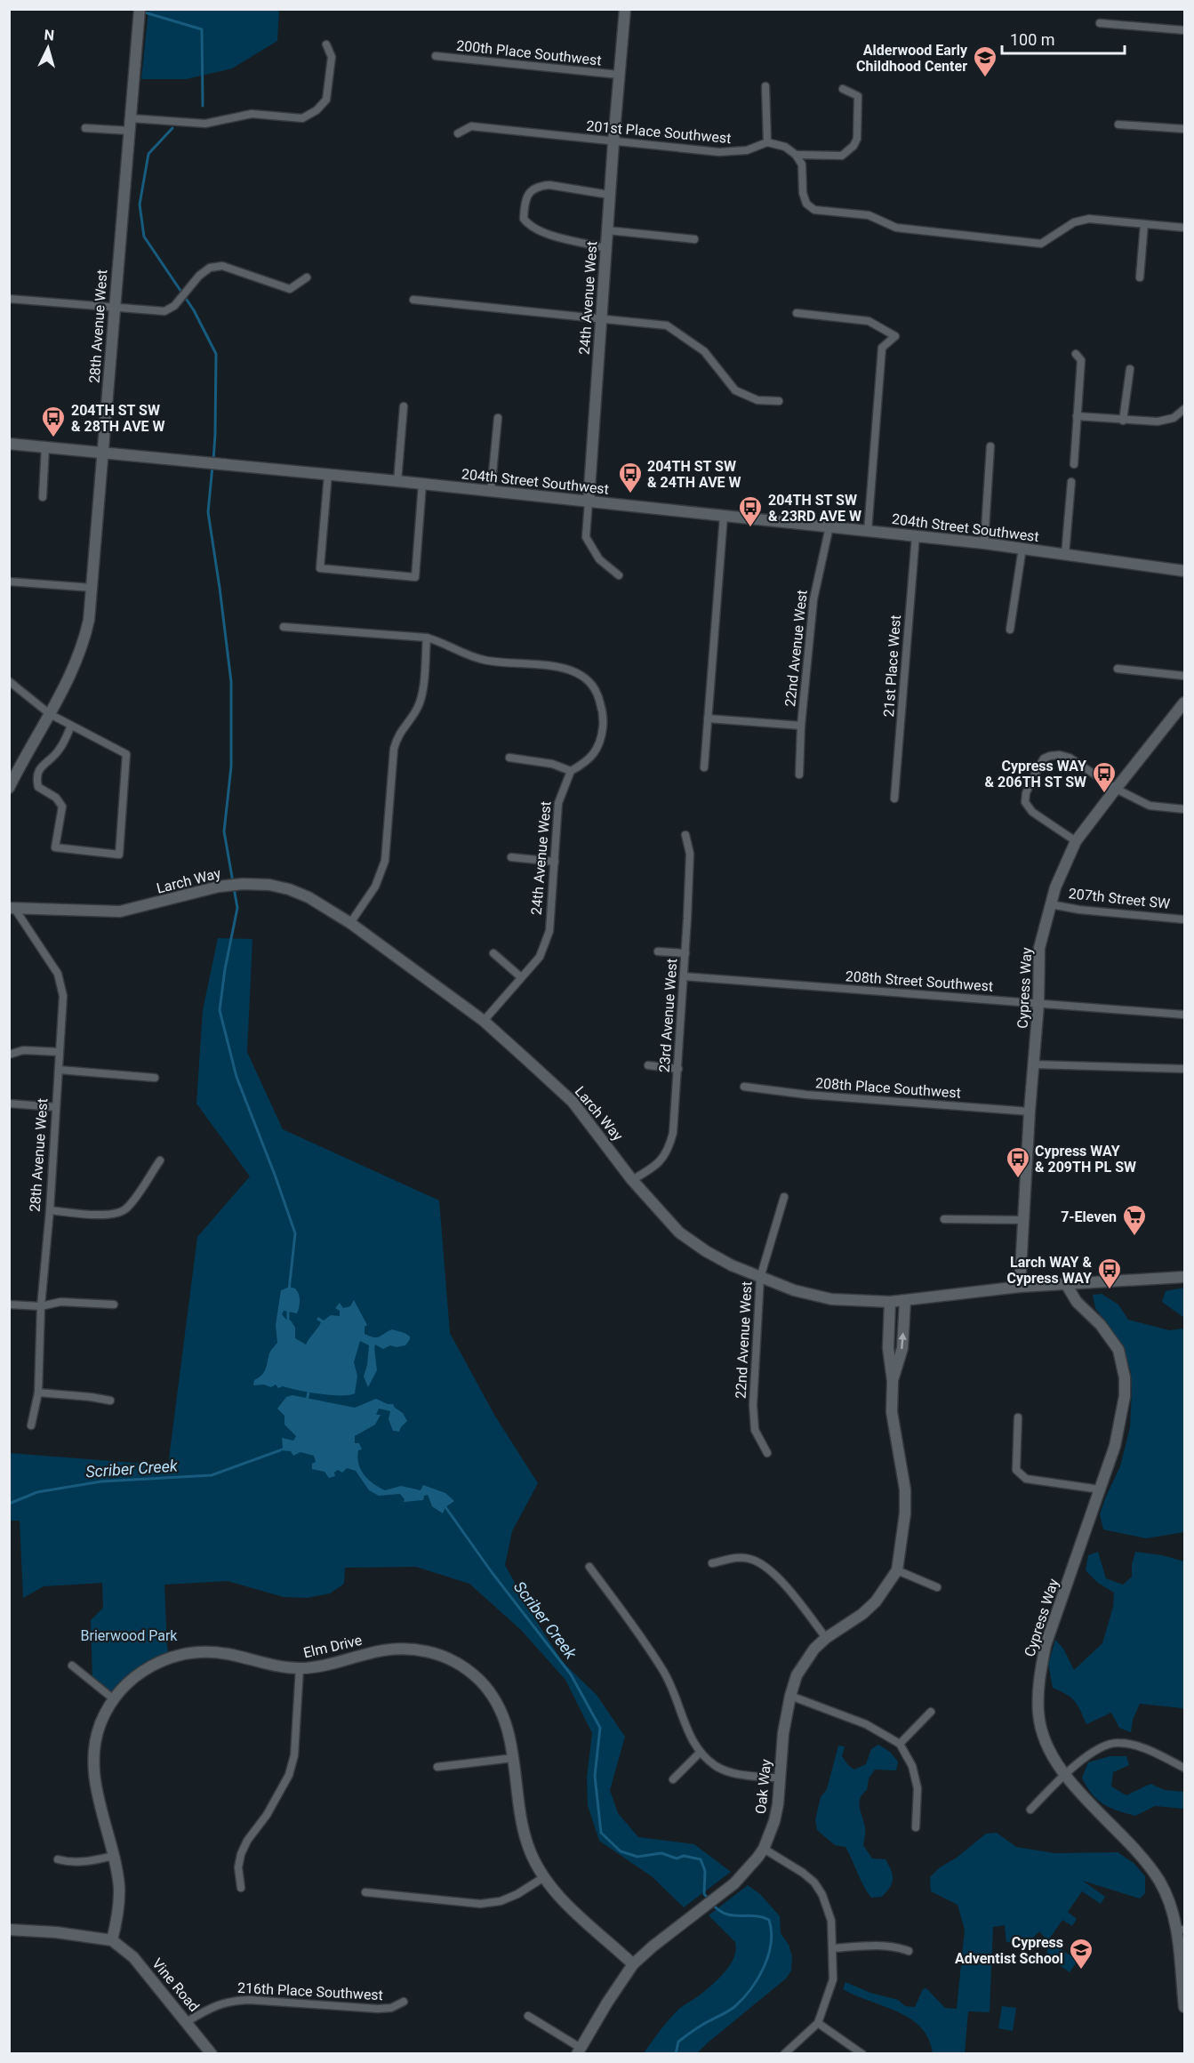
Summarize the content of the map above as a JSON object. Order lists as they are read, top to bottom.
{
  "streets": {
    "street": [
      "200th Place Southwest",
      "201st Place Southwest",
      "24th Avenue West",
      "28th Avenue West",
      "204th Street Southwest",
      "22nd Avenue West",
      "21st Place West",
      "Larch Way",
      "207th Street SW",
      "208th Street Southwest",
      "Cypress Way",
      "23rd Avenue West",
      "208th Place Southwest",
      "Elm Drive",
      "Oak Way",
      "Vine Road",
      "216th Place Southwest"
    ]
  },
  "crossings": [
    ["200th Place Southwest", "24th Avenue West"],
    ["201st Place Southwest", "24th Avenue West"],
    ["24th Avenue West", "204th Street Southwest"],
    ["24th Avenue West", "Larch Way"],
    ["28th Avenue West", "204th Street Southwest"],
    ["28th Avenue West", "Larch Way"],
    ["204th Street Southwest", "22nd Avenue West"],
    ["204th Street Southwest", "21st Place West"],
    ["22nd Avenue West", "Larch Way"],
    ["Larch Way", "Cypress Way"],
    ["Larch Way", "23rd Avenue West"],
    ["207th Street SW", "Cypress Way"],
    ["208th Street Southwest", "Cypress Way"],
    ["208th Street Southwest", "23rd Avenue West"],
    ["Cypress Way", "208th Place Southwest"],
    ["Elm Drive", "Oak Way"],
    ["Elm Drive", "Vine Road"],
    ["Vine Road", "216th Place Southwest"]
  ],
  "water": ["Scriber Creek"],
  "parks": ["Brierwood Park"],
  "places": {
    "school or university": ["Alderwood Early Childhood Center", "Cypress Adventist School"],
    "bus stop": [
      "204TH ST SW & 28TH AVE W",
      "204TH ST SW & 24TH AVE W",
      "204TH ST SW & 23RD AVE W",
      "Cypress WAY & 206TH ST SW",
      "Cypress WAY & 209TH PL SW",
      "Larch WAY & Cypress WAY"
    ],
    "supermarket": ["7-Eleven"]
  },
  "scale_bar": "100 m",
  "north": "top"
}
